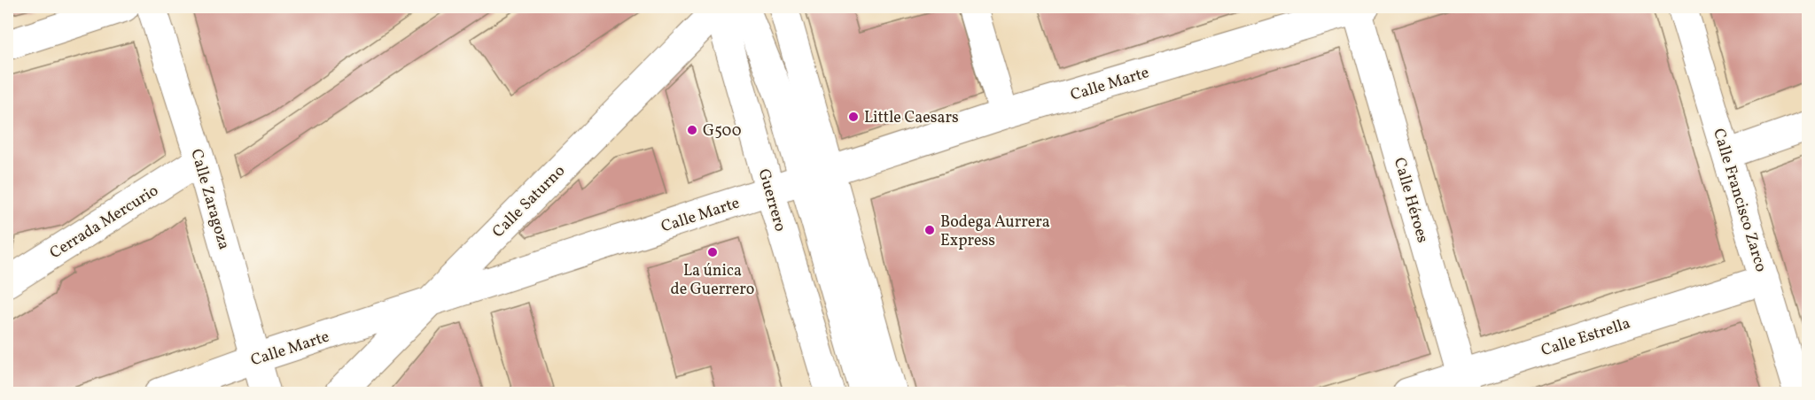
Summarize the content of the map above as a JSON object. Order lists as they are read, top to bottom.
{
  "streets": {
    "street": [
      "Calle Marte",
      "Calle Zaragoza",
      "Guerrero",
      "Calle Héroes",
      "Calle Francisco Zarco",
      "Calle Saturno",
      "Cerrada Mercurio",
      "Calle Estrella"
    ]
  },
  "crossings": [
    ["Calle Marte", "Calle Zaragoza"],
    ["Calle Marte", "Guerrero"],
    ["Calle Marte", "Calle Héroes"],
    ["Calle Marte", "Calle Saturno"],
    ["Calle Zaragoza", "Cerrada Mercurio"],
    ["Guerrero", "Calle Saturno"],
    ["Calle Héroes", "Calle Estrella"],
    ["Calle Francisco Zarco", "Calle Estrella"]
  ],
  "places": [
    "Little Caesars",
    "G500",
    "Bodega Aurrera Express",
    "La única de Guerrero"
  ]
}
